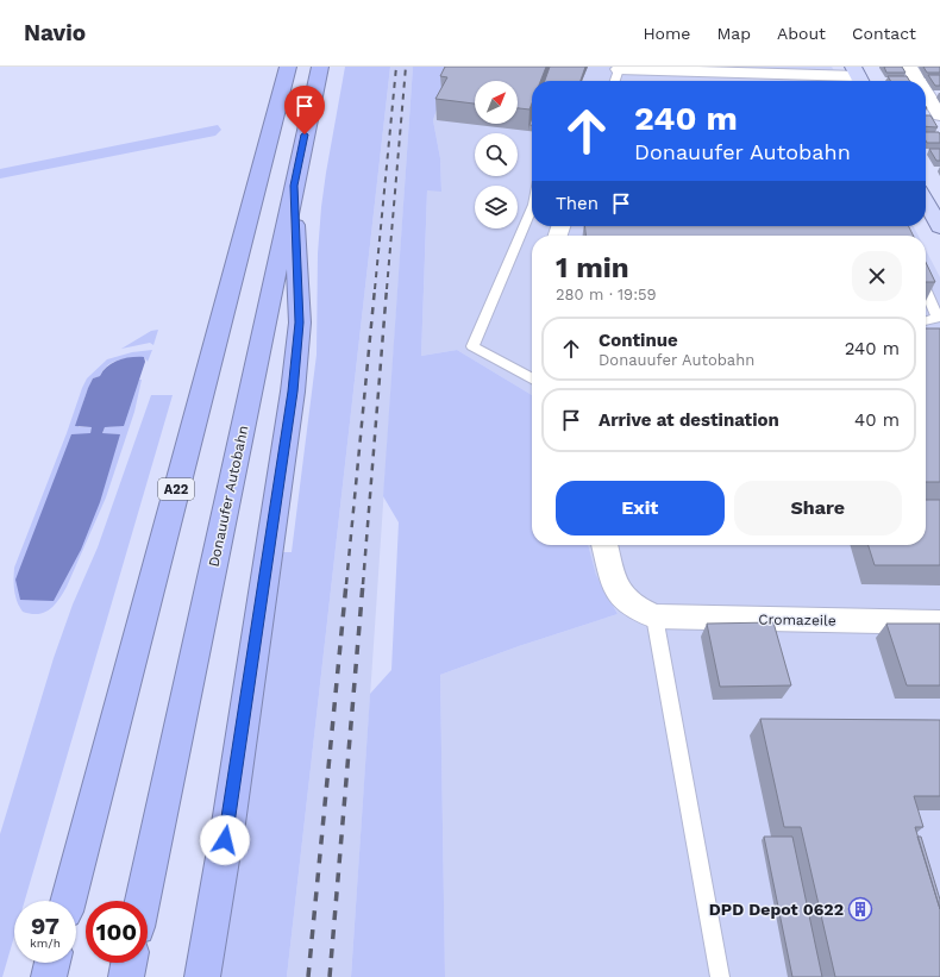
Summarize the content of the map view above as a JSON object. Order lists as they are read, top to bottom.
{
  "streets": {
    "highway": ["A22", "Donauufer Autobahn"],
    "street": ["Cromazeile"]
  },
  "places": {
    "building": ["DPD Depot 0622"]
  },
  "north": "top right",
  "page": {
    "header": "Navio",
    "nav": [
      "Home",
      "Map",
      "About",
      "Contact"
    ],
    "turn": ["240 m", "Donauufer Autobahn"],
    "then": "Then",
    "heading": ["1 min", "280 m · 19:59"],
    "list": [
      {
        "name": "Continue",
        "note": "Donauufer Autobahn",
        "value": "240 m"
      },
      {
        "name": "Arrive at destination",
        "value": "40 m"
      }
    ],
    "buttons": ["Exit", "Share"],
    "speed": "97 km/h",
    "limit": "100"
  }
}
